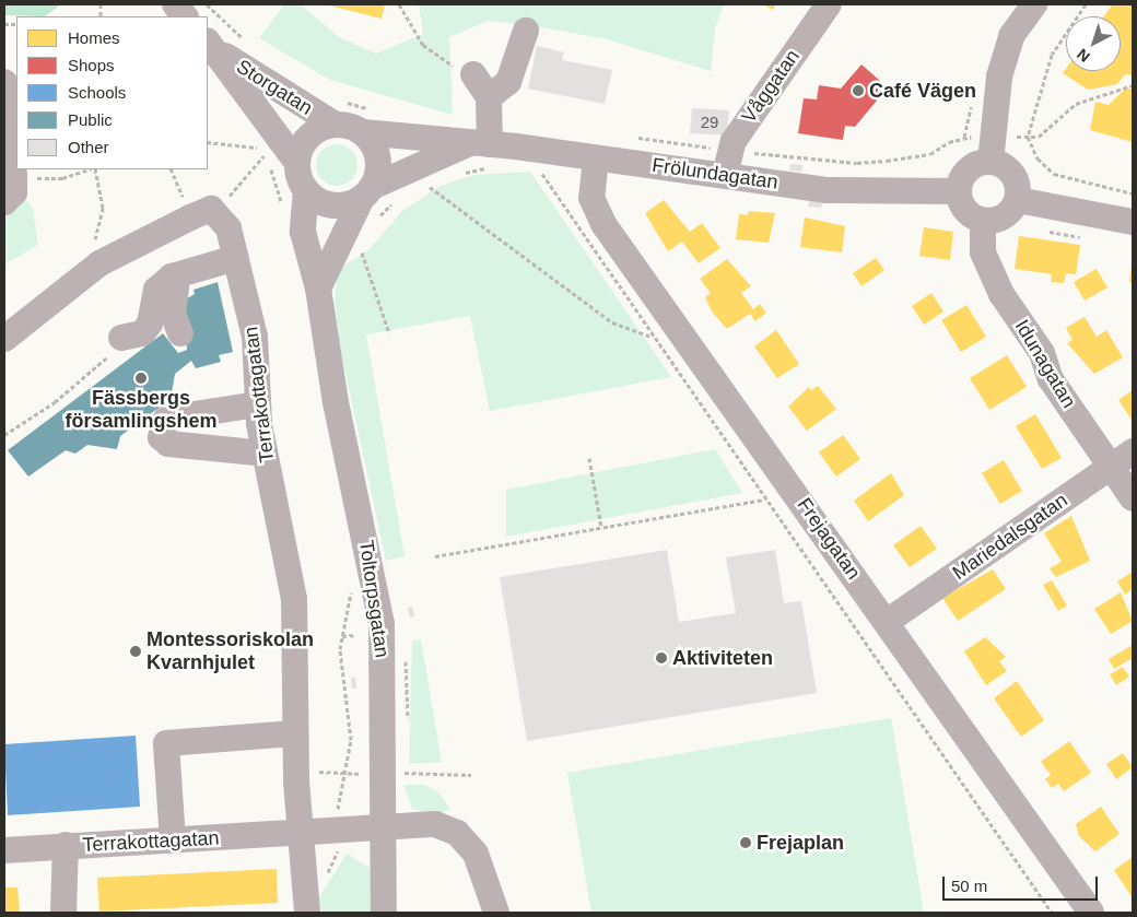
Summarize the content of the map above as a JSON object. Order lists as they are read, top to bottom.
{
  "streets": {
    "street": [
      "Våggatan",
      "Storgatan",
      "Frölundagatan",
      "Idunagatan",
      "Terrakottagatan",
      "Mariedalsgatan",
      "Frejagatan",
      "Toltorpsgatan"
    ]
  },
  "crossings": [
    ["Våggatan", "Frölundagatan"],
    ["Storgatan", "Frölundagatan"],
    ["Storgatan", "Toltorpsgatan"],
    ["Frölundagatan", "Idunagatan"],
    ["Frölundagatan", "Frejagatan"],
    ["Frölundagatan", "Toltorpsgatan"],
    ["Idunagatan", "Mariedalsgatan"],
    ["Terrakottagatan", "Toltorpsgatan"],
    ["Mariedalsgatan", "Frejagatan"]
  ],
  "places": [
    "Café Vägen",
    "Fässbergs församlingshem",
    "Montessoriskolan Kvarnhjulet",
    "Aktiviteten",
    "Frejaplan"
  ],
  "house_numbers": ["29"],
  "legend": [
    "Homes",
    "Shops",
    "Schools",
    "Public",
    "Other"
  ],
  "scale_bar": "50 m",
  "north": "bottom left"
}
